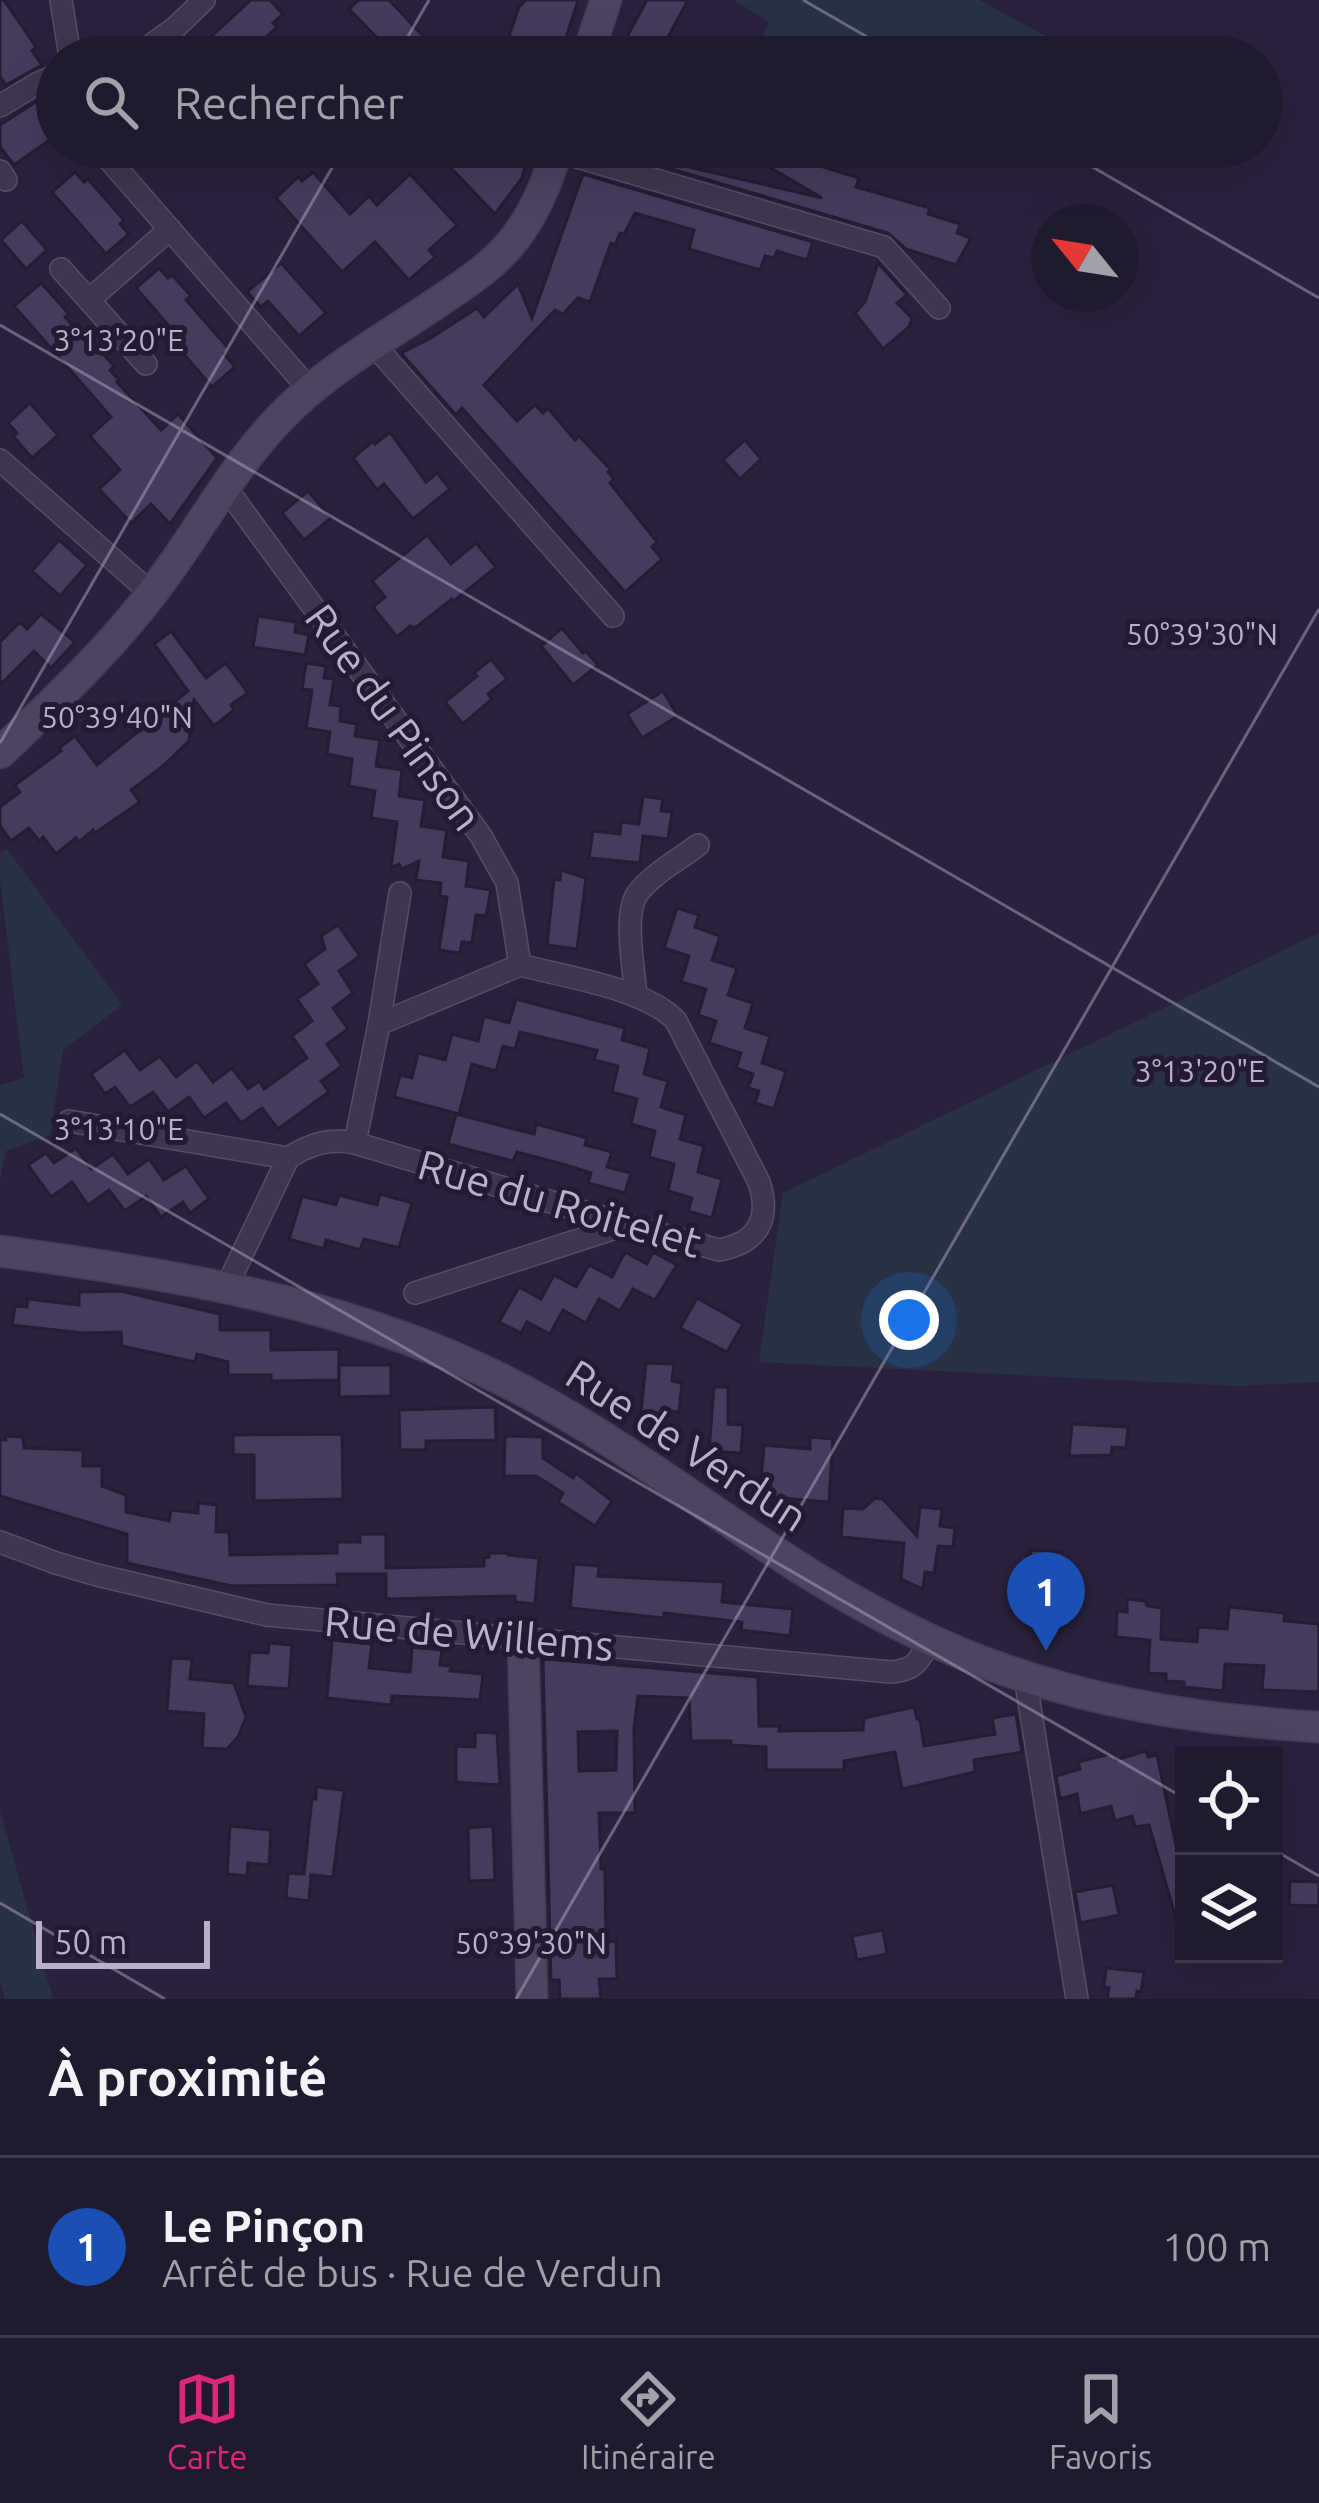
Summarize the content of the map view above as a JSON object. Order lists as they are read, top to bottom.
{
  "streets": {
    "main road": ["Rue de Verdun"],
    "street": ["Rue du Pinson", "Rue du Roitelet", "Rue de Willems"]
  },
  "crossings": [
    ["Rue de Verdun", "Rue de Willems"]
  ],
  "scale_bar": "50 m",
  "north": "top left",
  "page": {
    "search": "Rechercher",
    "pins": "1",
    "scale": "50 m",
    "heading": "À proximité",
    "list": [
      {
        "mark": "1",
        "name": "Le Pinçon",
        "note": "Arrêt de bus · Rue de Verdun",
        "value": "100 m"
      }
    ],
    "nav": ["Carte", "Itinéraire", "Favoris"]
  },
  "coordinates": [
    "3°13'20\"E",
    "50°39'30\"N",
    "50°39'40\"N",
    "3°13'10\"E"
  ]
}
